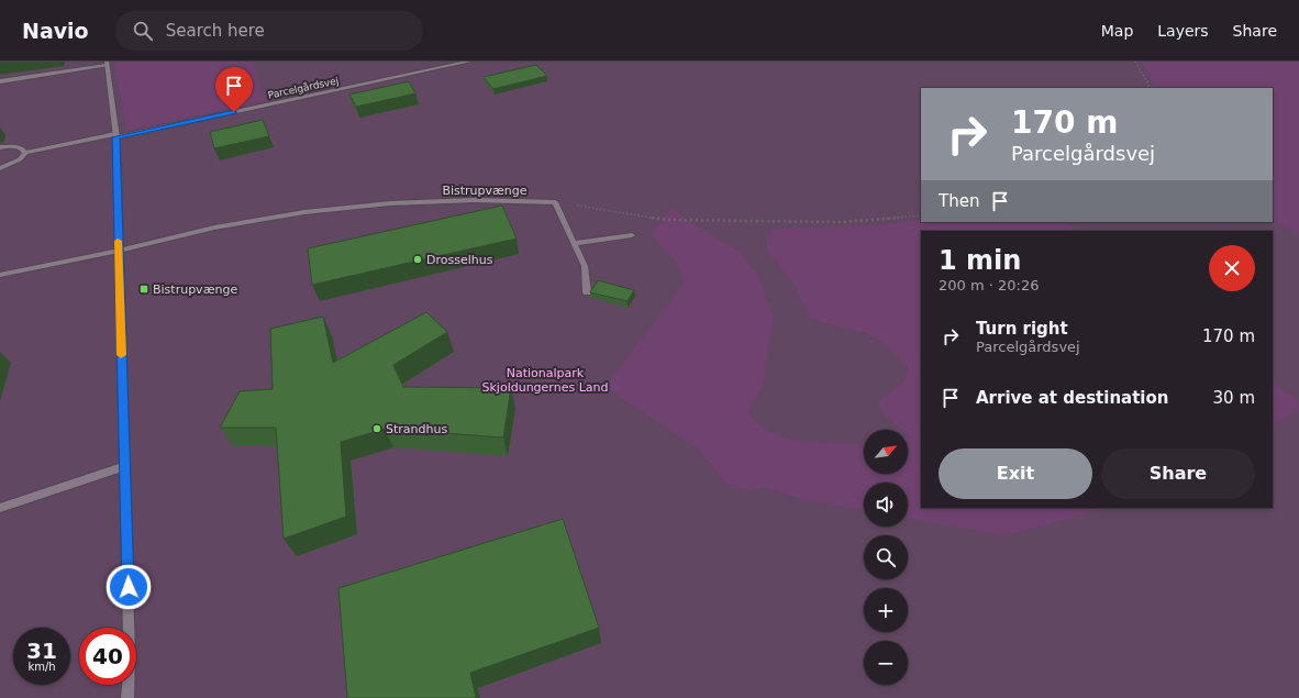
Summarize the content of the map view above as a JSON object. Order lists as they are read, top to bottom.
{
  "streets": {
    "street": ["Parcelgårdsvej", "Bistrupvænge"]
  },
  "parks": ["Nationalpark Skjoldungernes Land"],
  "places": {
    "other": ["Drosselhus", "Strandhus"],
    "transit": ["Bistrupvænge"]
  },
  "north": "top right",
  "page": {
    "header": "Navio",
    "search": "Search here",
    "nav": ["Map", "Layers", "Share"],
    "turn": ["170 m", "Parcelgårdsvej"],
    "then": "Then",
    "heading": ["1 min", "200 m · 20:26"],
    "list": [
      {
        "name": "Turn right",
        "note": "Parcelgårdsvej",
        "value": "170 m"
      },
      {
        "name": "Arrive at destination",
        "value": "30 m"
      }
    ],
    "map_buttons": ["+", "−"],
    "buttons": ["Exit", "Share"],
    "speed": "31 km/h",
    "limit": "40"
  }
}
